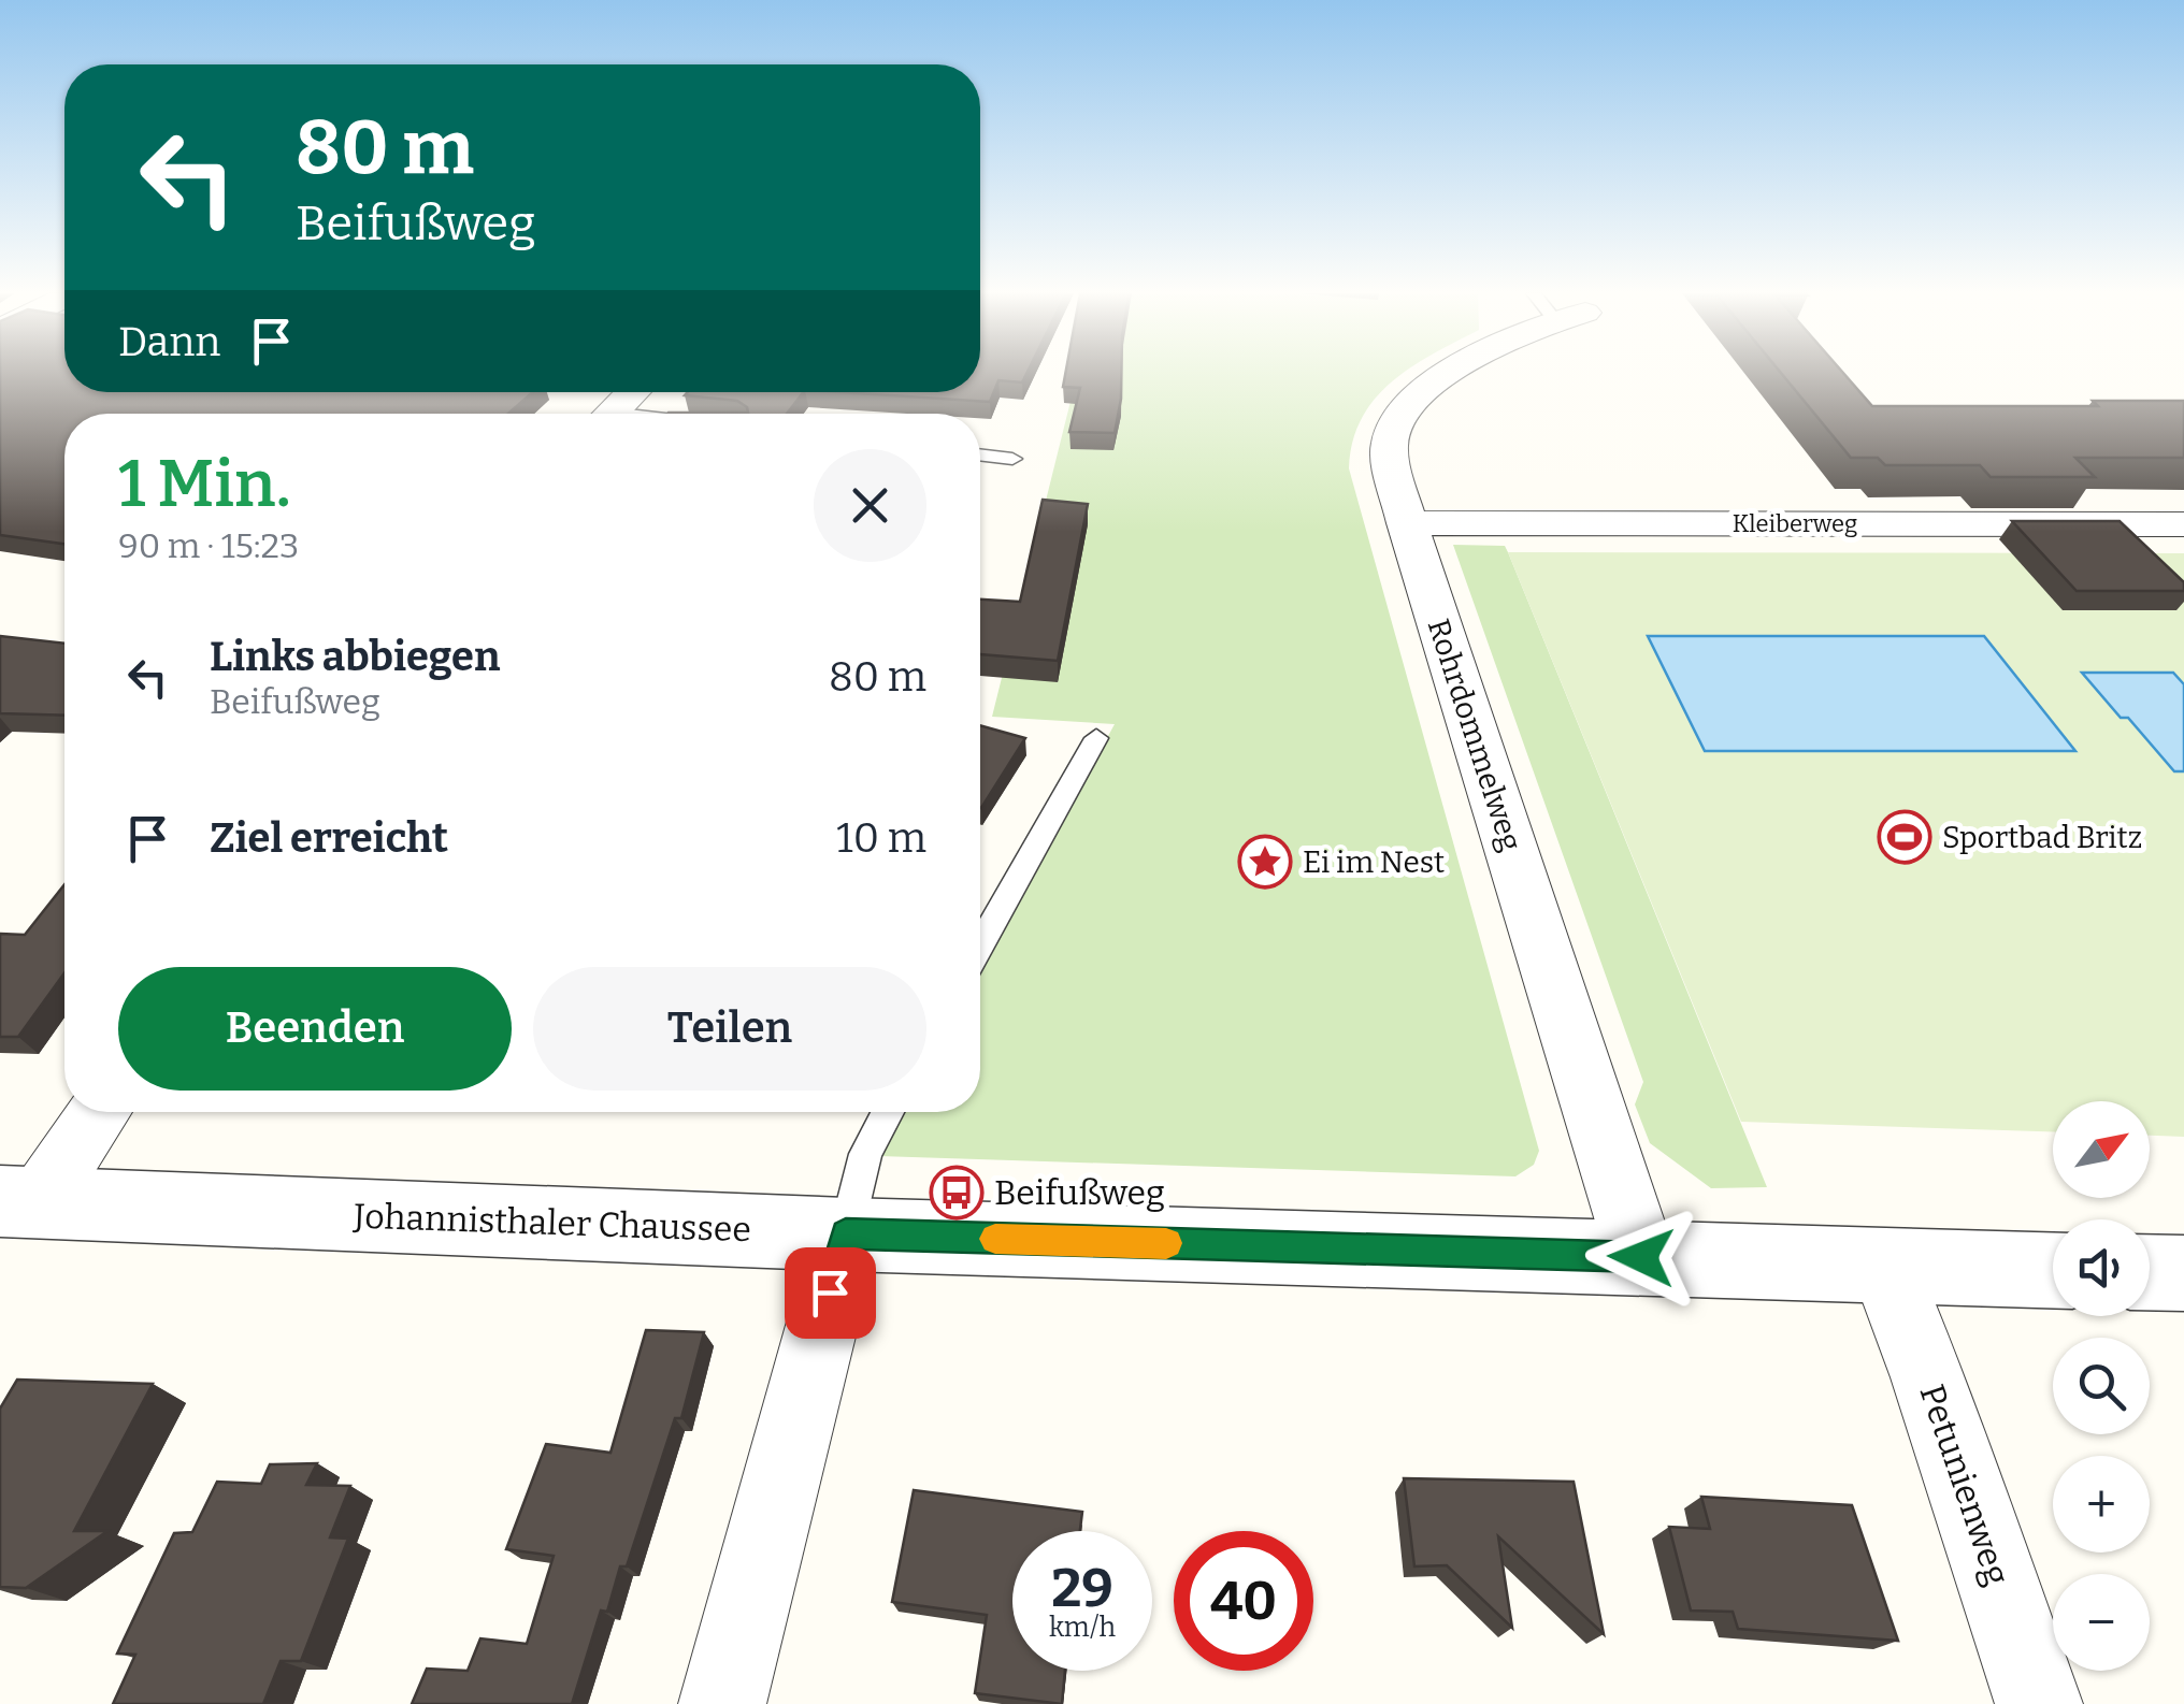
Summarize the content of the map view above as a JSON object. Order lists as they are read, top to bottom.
{
  "streets": {
    "street": [
      "Kleiberweg",
      "Rohrdommelweg",
      "Johannisthaler Chaussee",
      "Petunienweg"
    ]
  },
  "crossings": [
    ["Kleiberweg", "Rohrdommelweg"],
    ["Rohrdommelweg", "Johannisthaler Chaussee"],
    ["Johannisthaler Chaussee", "Petunienweg"]
  ],
  "places": {
    "sports": ["Sportbad Britz"],
    "place": ["Ei im Nest"],
    "bus stop": ["Beifußweg"]
  },
  "north": "top right",
  "page": {
    "turn": ["80 m", "Beifußweg"],
    "then": "Dann",
    "heading": ["1 Min.", "90 m · 15:23"],
    "list": [
      {
        "name": "Links abbiegen",
        "note": "Beifußweg",
        "value": "80 m"
      },
      {
        "name": "Ziel erreicht",
        "value": "10 m"
      }
    ],
    "buttons": ["Beenden", "Teilen"],
    "map_buttons": ["+", "−"],
    "speed": "29 km/h",
    "limit": "40"
  }
}
